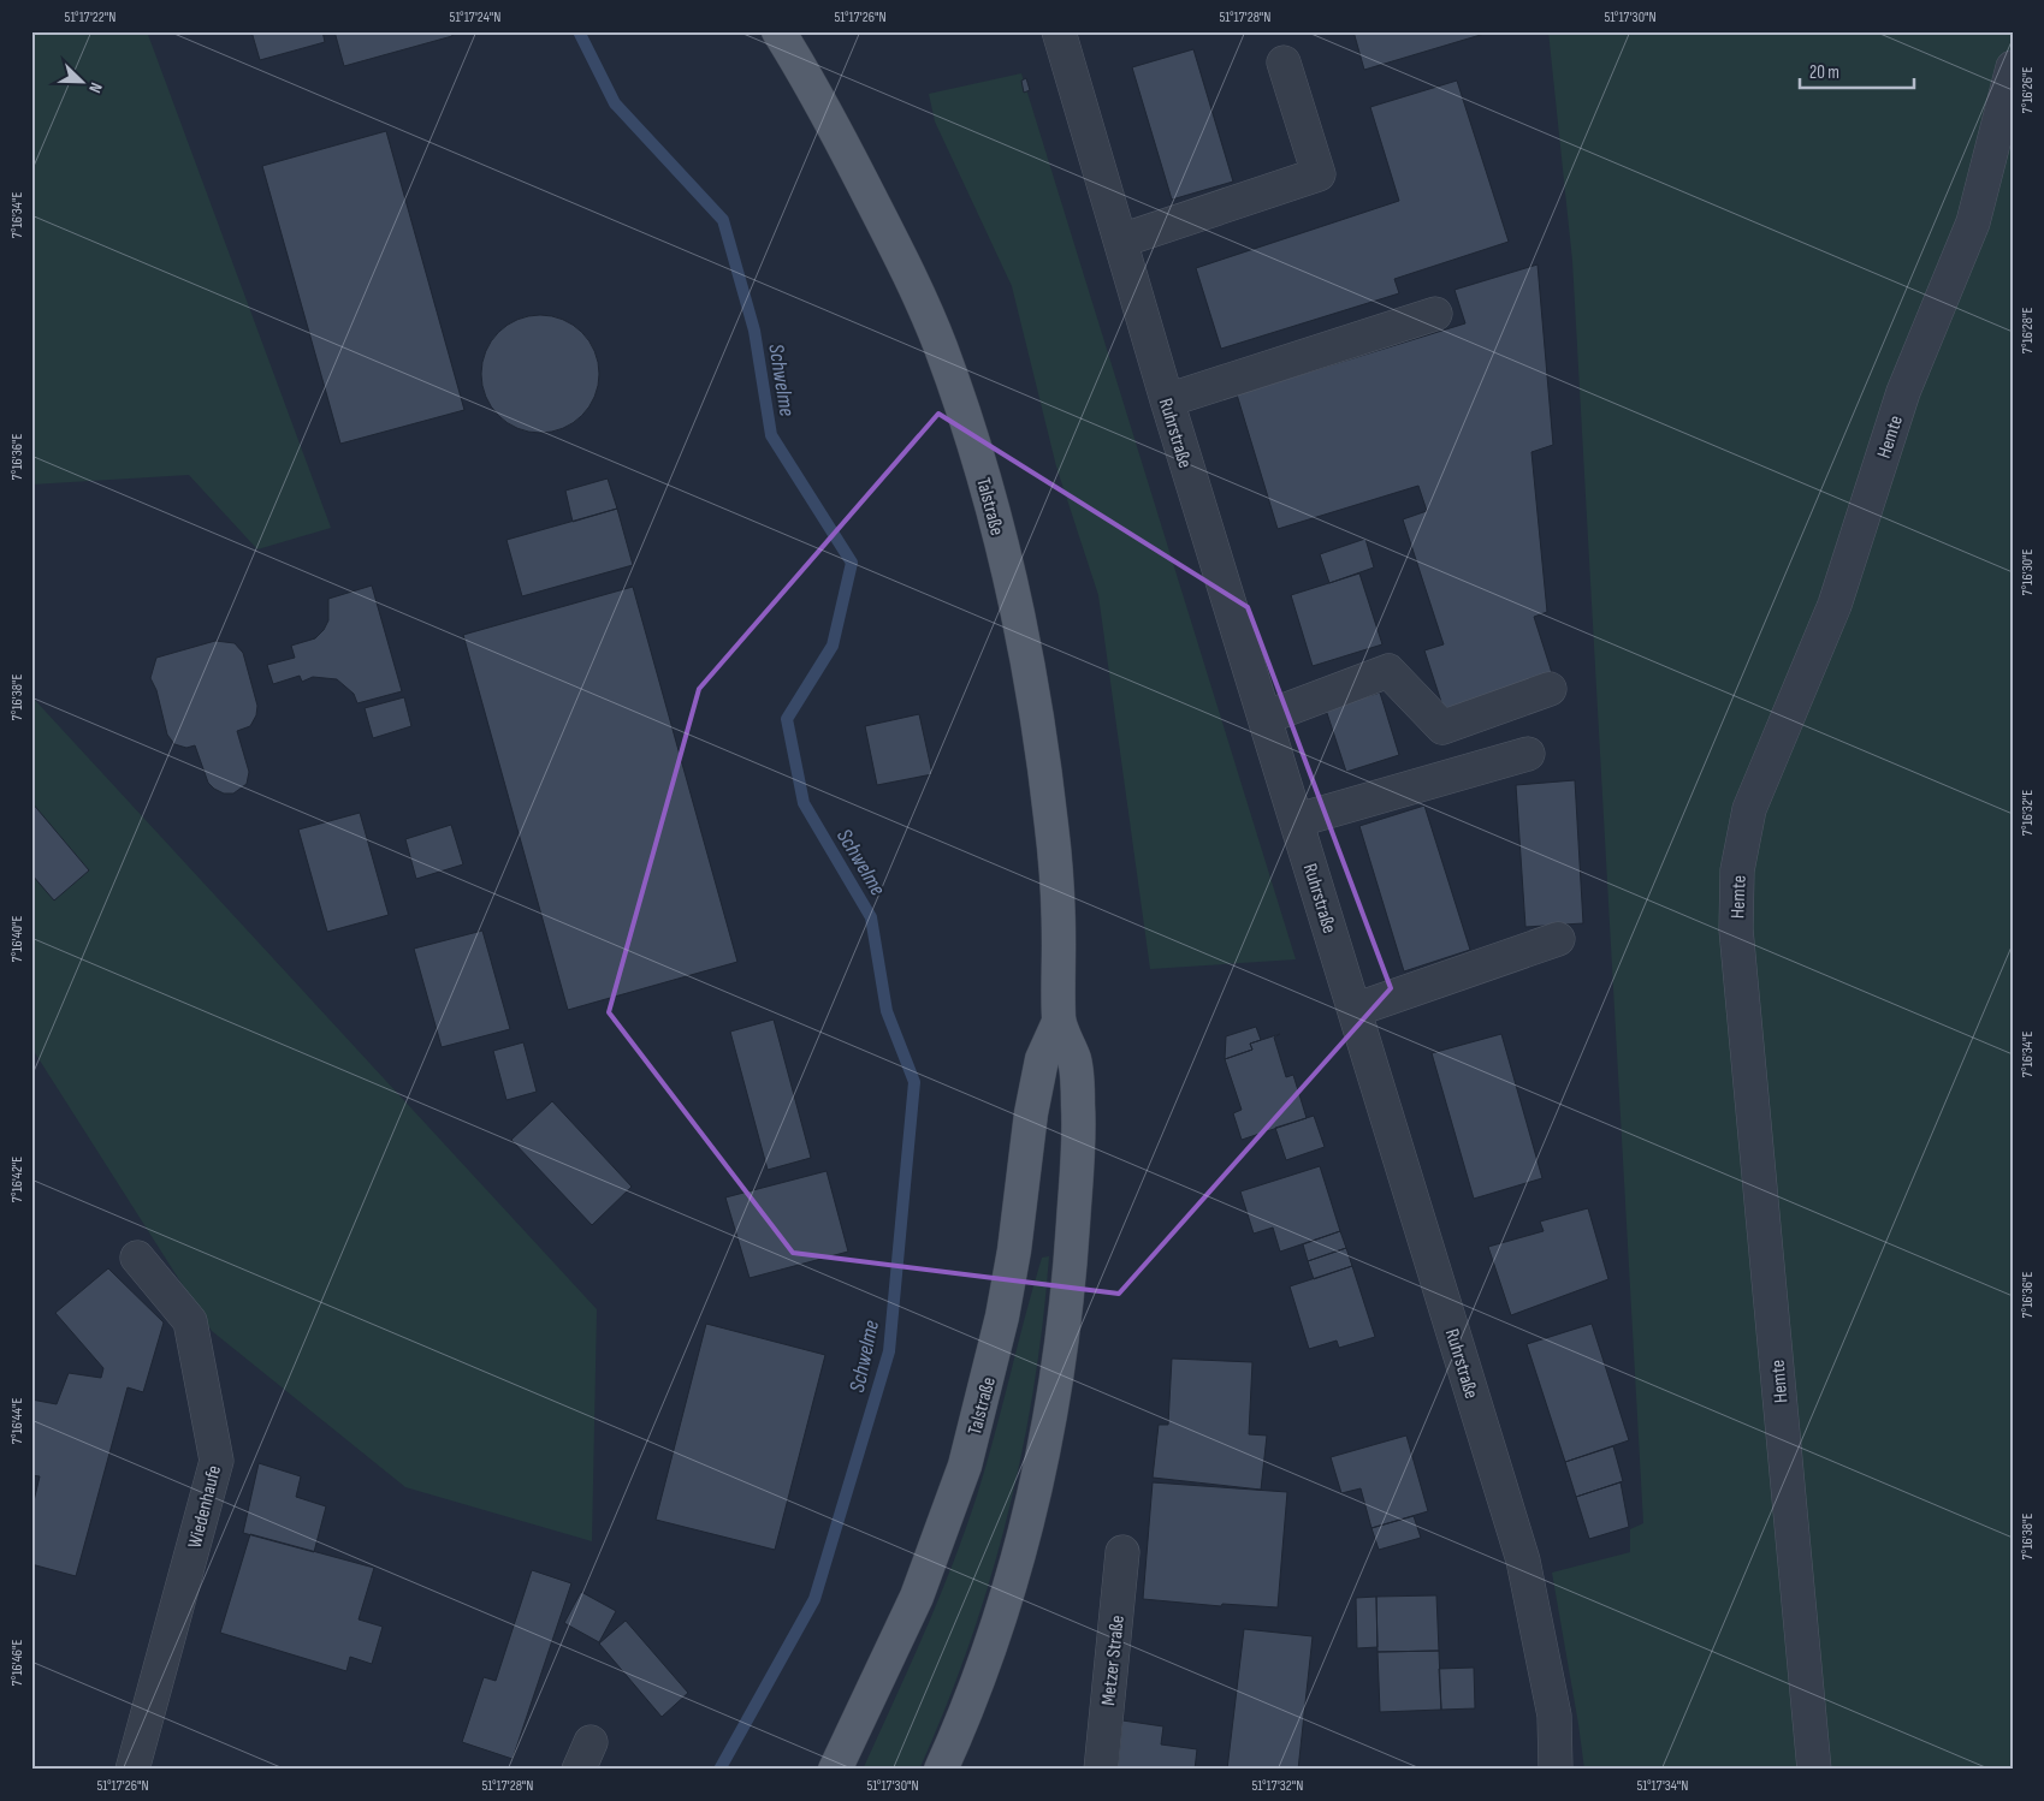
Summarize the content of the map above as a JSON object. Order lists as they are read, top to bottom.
{
  "streets": {
    "main road": ["Talstraße"],
    "street": [
      "Ruhrstraße",
      "Hemte",
      "Wiedenhaufe",
      "Metzer Straße"
    ]
  },
  "water": ["Schwelme"],
  "scale_bar": "20 m",
  "north": "bottom right",
  "coordinates": [
    "51°17'22\"N",
    "51°17'24\"N",
    "51°17'26\"N",
    "51°17'28\"N",
    "51°17'30\"N",
    "7°16'26\"E",
    "7°16'34\"E",
    "7°16'28\"E",
    "7°16'36\"E",
    "7°16'30\"E",
    "7°16'38\"E",
    "7°16'32\"E",
    "7°16'40\"E",
    "7°16'42\"E",
    "7°16'44\"E",
    "7°16'46\"E",
    "51°17'32\"N",
    "51°17'34\"N"
  ]
}
